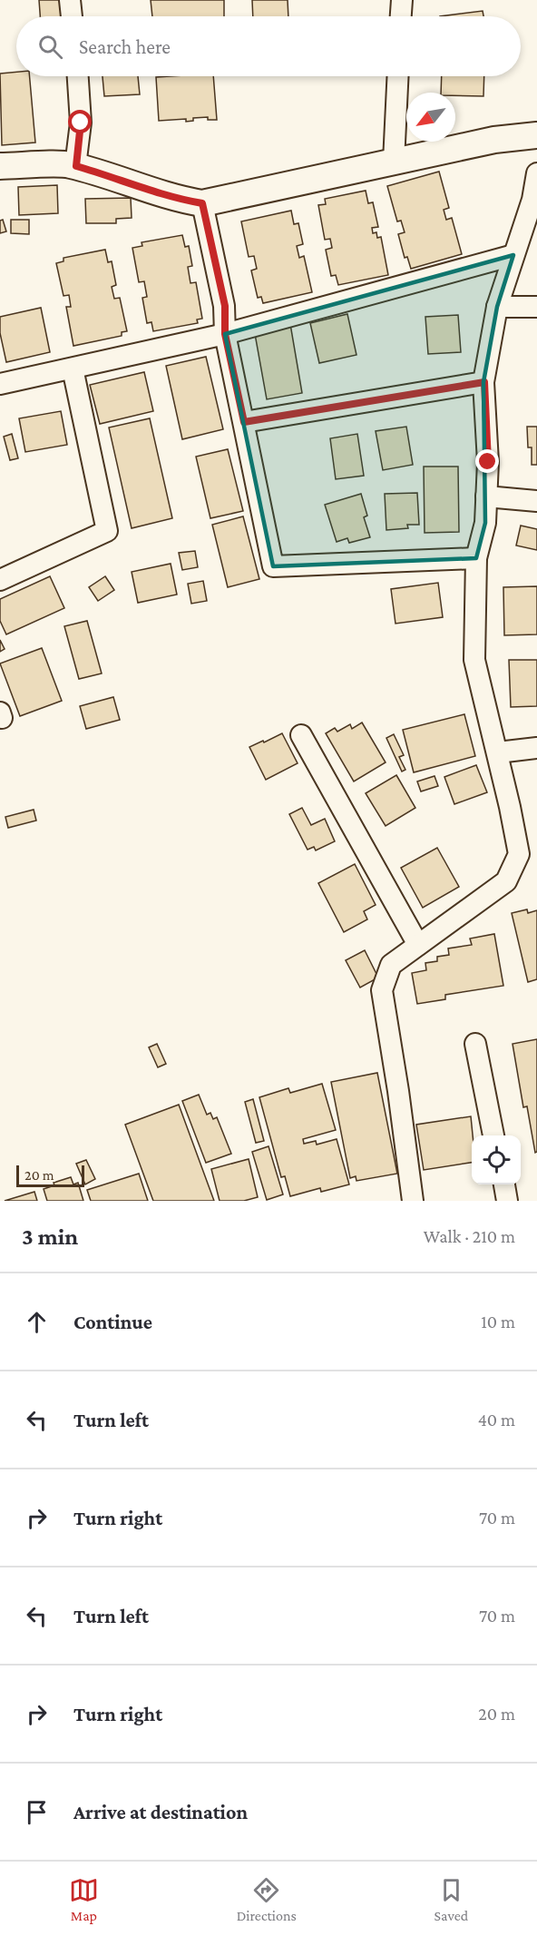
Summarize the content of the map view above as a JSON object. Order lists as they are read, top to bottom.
{
  "scale_bar": "20 m",
  "north": "bottom left",
  "page": {
    "search": "Search here",
    "scale": "20 m",
    "heading": ["3 min", "Walk · 210 m"],
    "list": [
      ["Continue", "10 m"],
      ["Turn left", "40 m"],
      ["Turn right", "70 m"],
      ["Turn left", "70 m"],
      ["Turn right", "20 m"],
      "Arrive at destination"
    ],
    "nav": ["Map", "Directions", "Saved"]
  }
}
